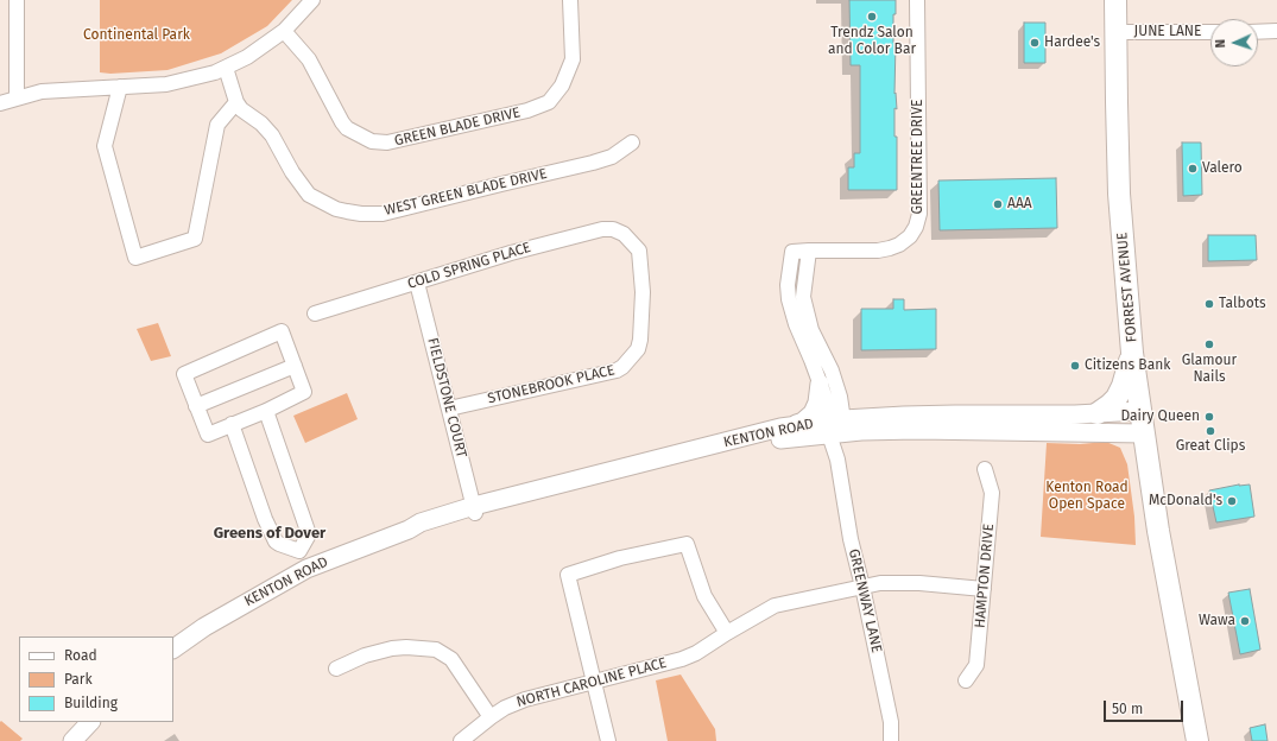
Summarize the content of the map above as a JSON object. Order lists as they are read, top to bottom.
{
  "streets": {
    "highway": ["FORREST AVENUE"],
    "main road": ["KENTON ROAD"],
    "street": [
      "JUNE LANE",
      "GREEN BLADE DRIVE",
      "GREENTREE DRIVE",
      "WEST GREEN BLADE DRIVE",
      "COLD SPRING PLACE",
      "STONEBROOK PLACE",
      "FIELDSTONE COURT",
      "HAMPTON DRIVE",
      "GREENWAY LANE",
      "NORTH CAROLINE PLACE"
    ]
  },
  "crossings": [
    ["JUNE LANE", "FORREST AVENUE"],
    ["GREENTREE DRIVE", "KENTON ROAD"],
    ["GREENTREE DRIVE", "GREENWAY LANE"],
    ["COLD SPRING PLACE", "STONEBROOK PLACE"],
    ["COLD SPRING PLACE", "FIELDSTONE COURT"],
    ["FORREST AVENUE", "KENTON ROAD"],
    ["STONEBROOK PLACE", "FIELDSTONE COURT"],
    ["FIELDSTONE COURT", "KENTON ROAD"],
    ["KENTON ROAD", "GREENWAY LANE"],
    ["HAMPTON DRIVE", "NORTH CAROLINE PLACE"],
    ["GREENWAY LANE", "NORTH CAROLINE PLACE"]
  ],
  "districts": ["Greens of Dover"],
  "parks": ["Continental Park", "Kenton Road Open Space"],
  "places": [
    "Trendz Salon and Color Bar",
    "Hardee's",
    "Valero",
    "AAA",
    "Talbots",
    "Glamour Nails",
    "Citizens Bank",
    "Dairy Queen",
    "Great Clips",
    "McDonald's",
    "Wawa"
  ],
  "legend": ["Road", "Park", "Building"],
  "scale_bar": "50 m",
  "north": "left"
}
